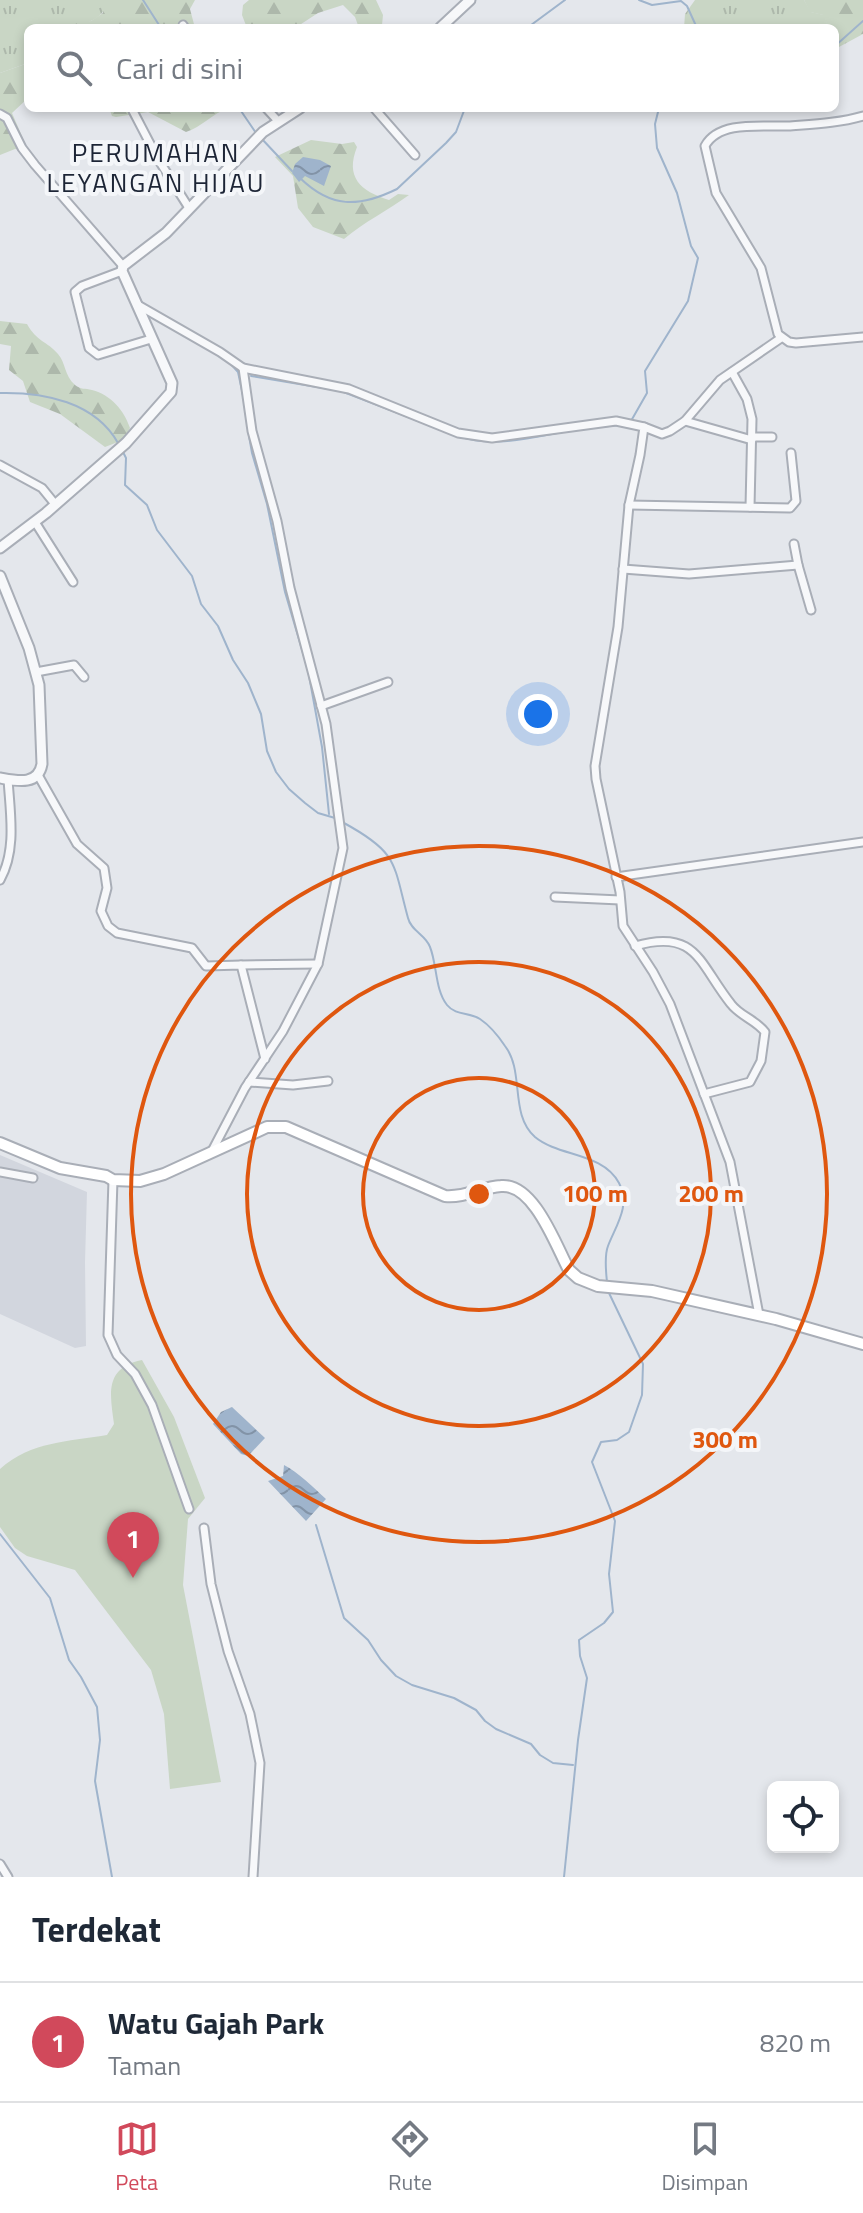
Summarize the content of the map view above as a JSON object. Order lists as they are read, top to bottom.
{
  "districts": ["PERUMAHAN LEYANGAN HIJAU"],
  "page": {
    "search": "Cari di sini",
    "pins": "1",
    "heading": "Terdekat",
    "list": [
      {
        "mark": "1",
        "name": "Watu Gajah Park",
        "note": "Taman",
        "value": "820 m"
      }
    ],
    "nav": ["Peta", "Rute", "Disimpan"]
  },
  "rings": ["100 m", "200 m", "300 m"]
}
